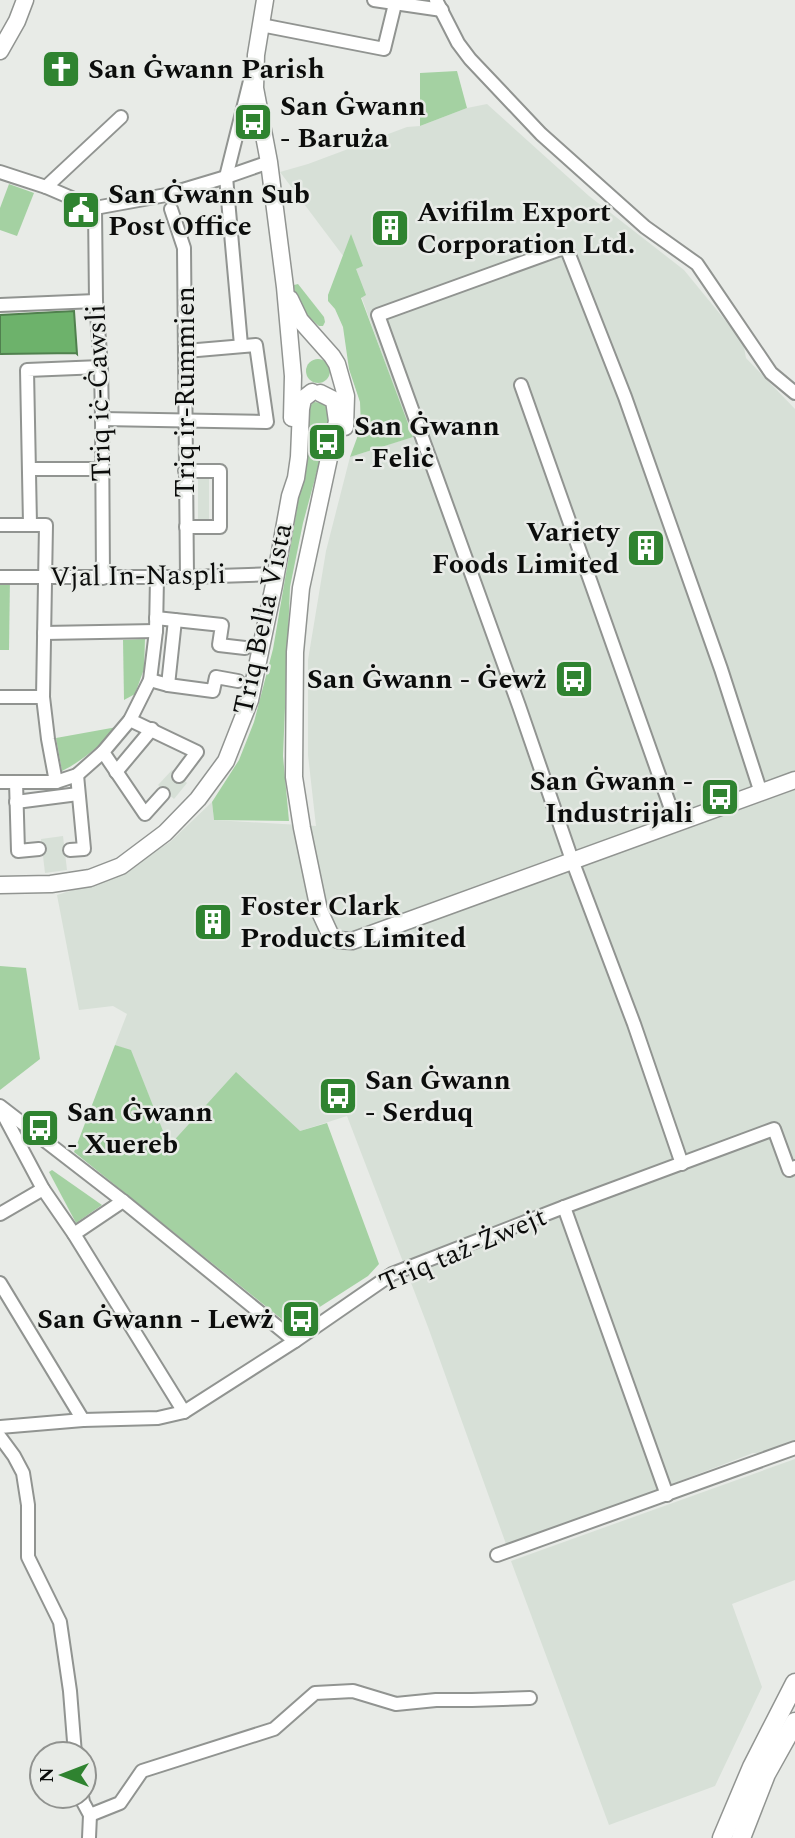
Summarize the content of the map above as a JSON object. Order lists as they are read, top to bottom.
{
  "streets": {
    "main road": ["Triq Bella Vista"],
    "street": [
      "Triq ir-Rummien",
      "Triq iċ-Ċawsli",
      "Vjal In-Naspli",
      "Triq taż-Żwejt"
    ]
  },
  "crossings": [
    ["Triq ir-Rummien", "Vjal In-Naspli"],
    ["Triq iċ-Ċawsli", "Vjal In-Naspli"],
    ["Vjal In-Naspli", "Triq Bella Vista"]
  ],
  "places": {
    "church": ["San Ġwann Parish"],
    "bus stop": [
      "San Ġwann - Baruża",
      "San Ġwann - Feliċ",
      "San Ġwann - Ġewż",
      "San Ġwann - Industrijali",
      "San Ġwann - Serduq",
      "San Ġwann - Xuereb",
      "San Ġwann - Lewż"
    ],
    "public building": ["San Ġwann Sub Post Office"],
    "building": ["Avifilm Export Corporation Ltd.", "Variety Foods Limited", "Foster Clark Products Limited"]
  },
  "north": "left"
}
